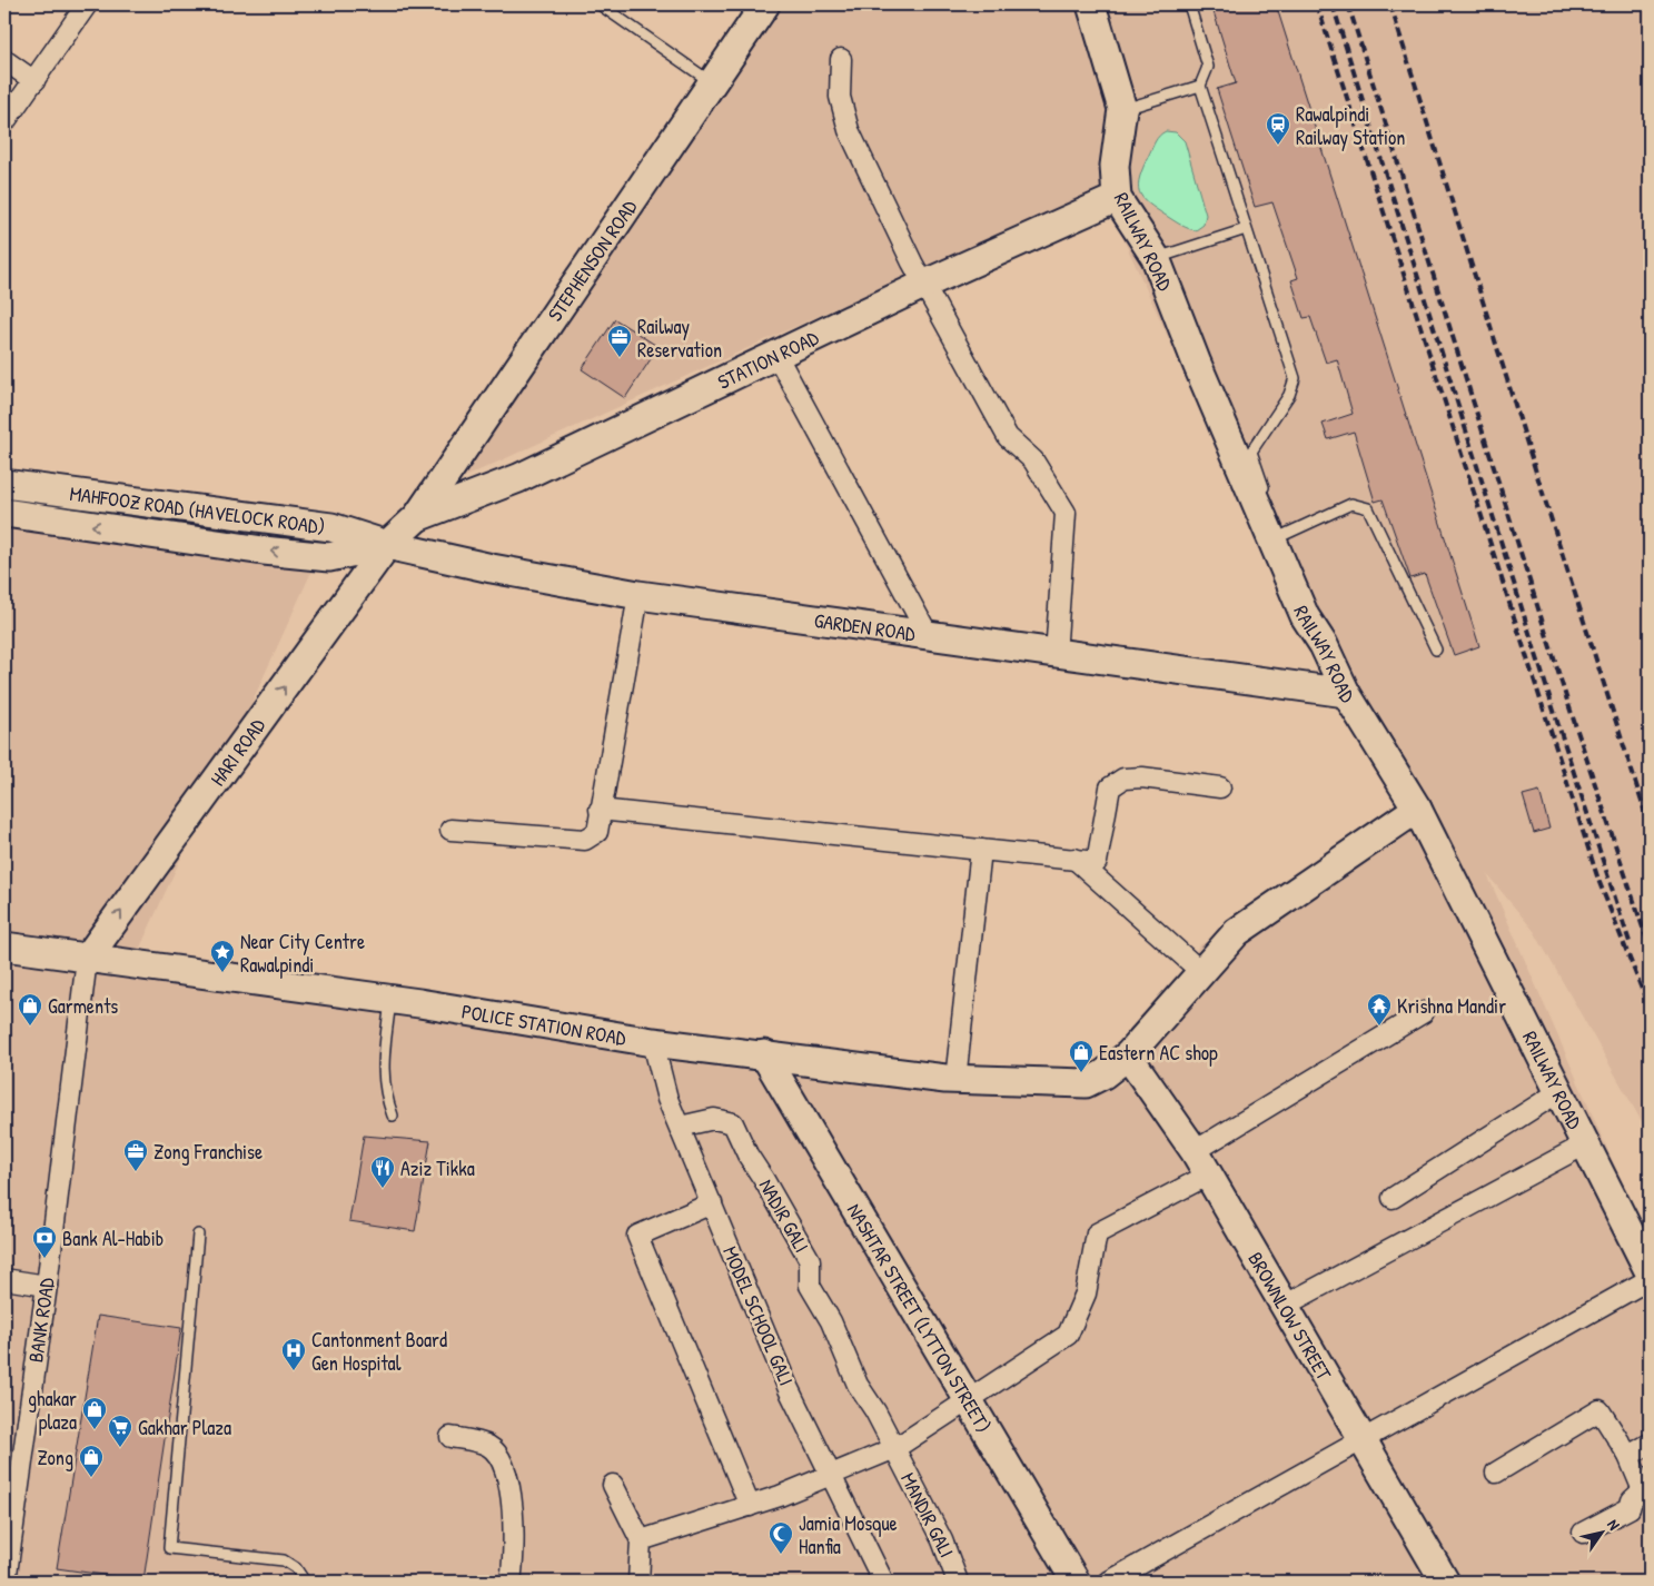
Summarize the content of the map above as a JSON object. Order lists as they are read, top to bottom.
{
  "streets": {
    "street": [
      "RAILWAY ROAD",
      "STEPHENSON ROAD",
      "STATION ROAD",
      "MAHFOOZ ROAD (HAVELOCK ROAD)",
      "GARDEN ROAD",
      "HARI ROAD",
      "POLICE STATION ROAD",
      "NADIR GALI",
      "MODEL SCHOOL GALI",
      "BROWNLOW STREET",
      "NASHTAR STREET (LYTTON STREET)",
      "BANK ROAD",
      "MANDIR GALI"
    ]
  },
  "crossings": [
    ["RAILWAY ROAD", "STATION ROAD"],
    ["RAILWAY ROAD", "GARDEN ROAD"],
    ["STEPHENSON ROAD", "STATION ROAD"],
    ["STEPHENSON ROAD", "HARI ROAD"],
    ["STATION ROAD", "HARI ROAD"],
    ["MAHFOOZ ROAD (HAVELOCK ROAD)", "GARDEN ROAD"],
    ["MAHFOOZ ROAD (HAVELOCK ROAD)", "HARI ROAD"],
    ["GARDEN ROAD", "HARI ROAD"],
    ["HARI ROAD", "POLICE STATION ROAD"],
    ["HARI ROAD", "BANK ROAD"],
    ["POLICE STATION ROAD", "MODEL SCHOOL GALI"],
    ["POLICE STATION ROAD", "BROWNLOW STREET"],
    ["POLICE STATION ROAD", "NASHTAR STREET (LYTTON STREET)"],
    ["POLICE STATION ROAD", "BANK ROAD"],
    ["NADIR GALI", "MODEL SCHOOL GALI"],
    ["NADIR GALI", "MANDIR GALI"]
  ],
  "one_way": ["HARI ROAD"],
  "places": {
    "station": ["Rawalpindi Railway Station"],
    "office": ["Railway Reservation", "Zong Franchise"],
    "place": ["Near City Centre Rawalpindi"],
    "shop": [
      "Garments",
      "Eastern AC shop",
      "ghakar plaza",
      "Zong"
    ],
    "temple": ["Krishna Mandir"],
    "restaurant": ["Aziz Tikka"],
    "bank": ["Bank Al-Habib"],
    "hospital": ["Cantonment Board Gen Hospital"],
    "supermarket": ["Gakhar Plaza"],
    "mosque": ["Jamia Mosque Hanfia"]
  },
  "north": "top right"
}
